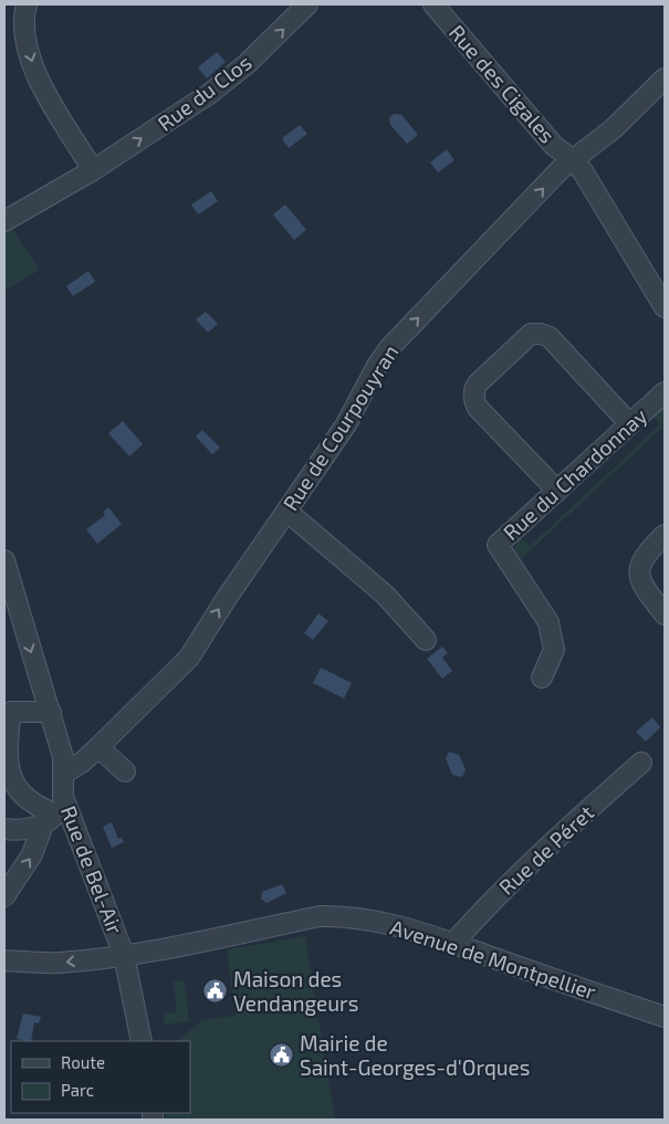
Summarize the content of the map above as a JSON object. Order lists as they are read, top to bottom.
{
  "streets": {
    "street": [
      "Rue des Cigales",
      "Rue du Clos",
      "Rue de Courpouyran",
      "Rue du Chardonnay",
      "Rue de Péret",
      "Rue de Bel-Air",
      "Avenue de Montpellier"
    ]
  },
  "crossings": [
    ["Rue des Cigales", "Rue de Courpouyran"],
    ["Rue de Courpouyran", "Rue de Bel-Air"],
    ["Rue de Péret", "Avenue de Montpellier"],
    ["Rue de Bel-Air", "Avenue de Montpellier"]
  ],
  "one_way": ["Rue du Clos", "Rue de Courpouyran"],
  "places": {
    "public building": ["Maison des Vendangeurs", "Mairie de Saint-Georges-d'Orques"]
  },
  "legend": ["Route", "Parc"]
}
